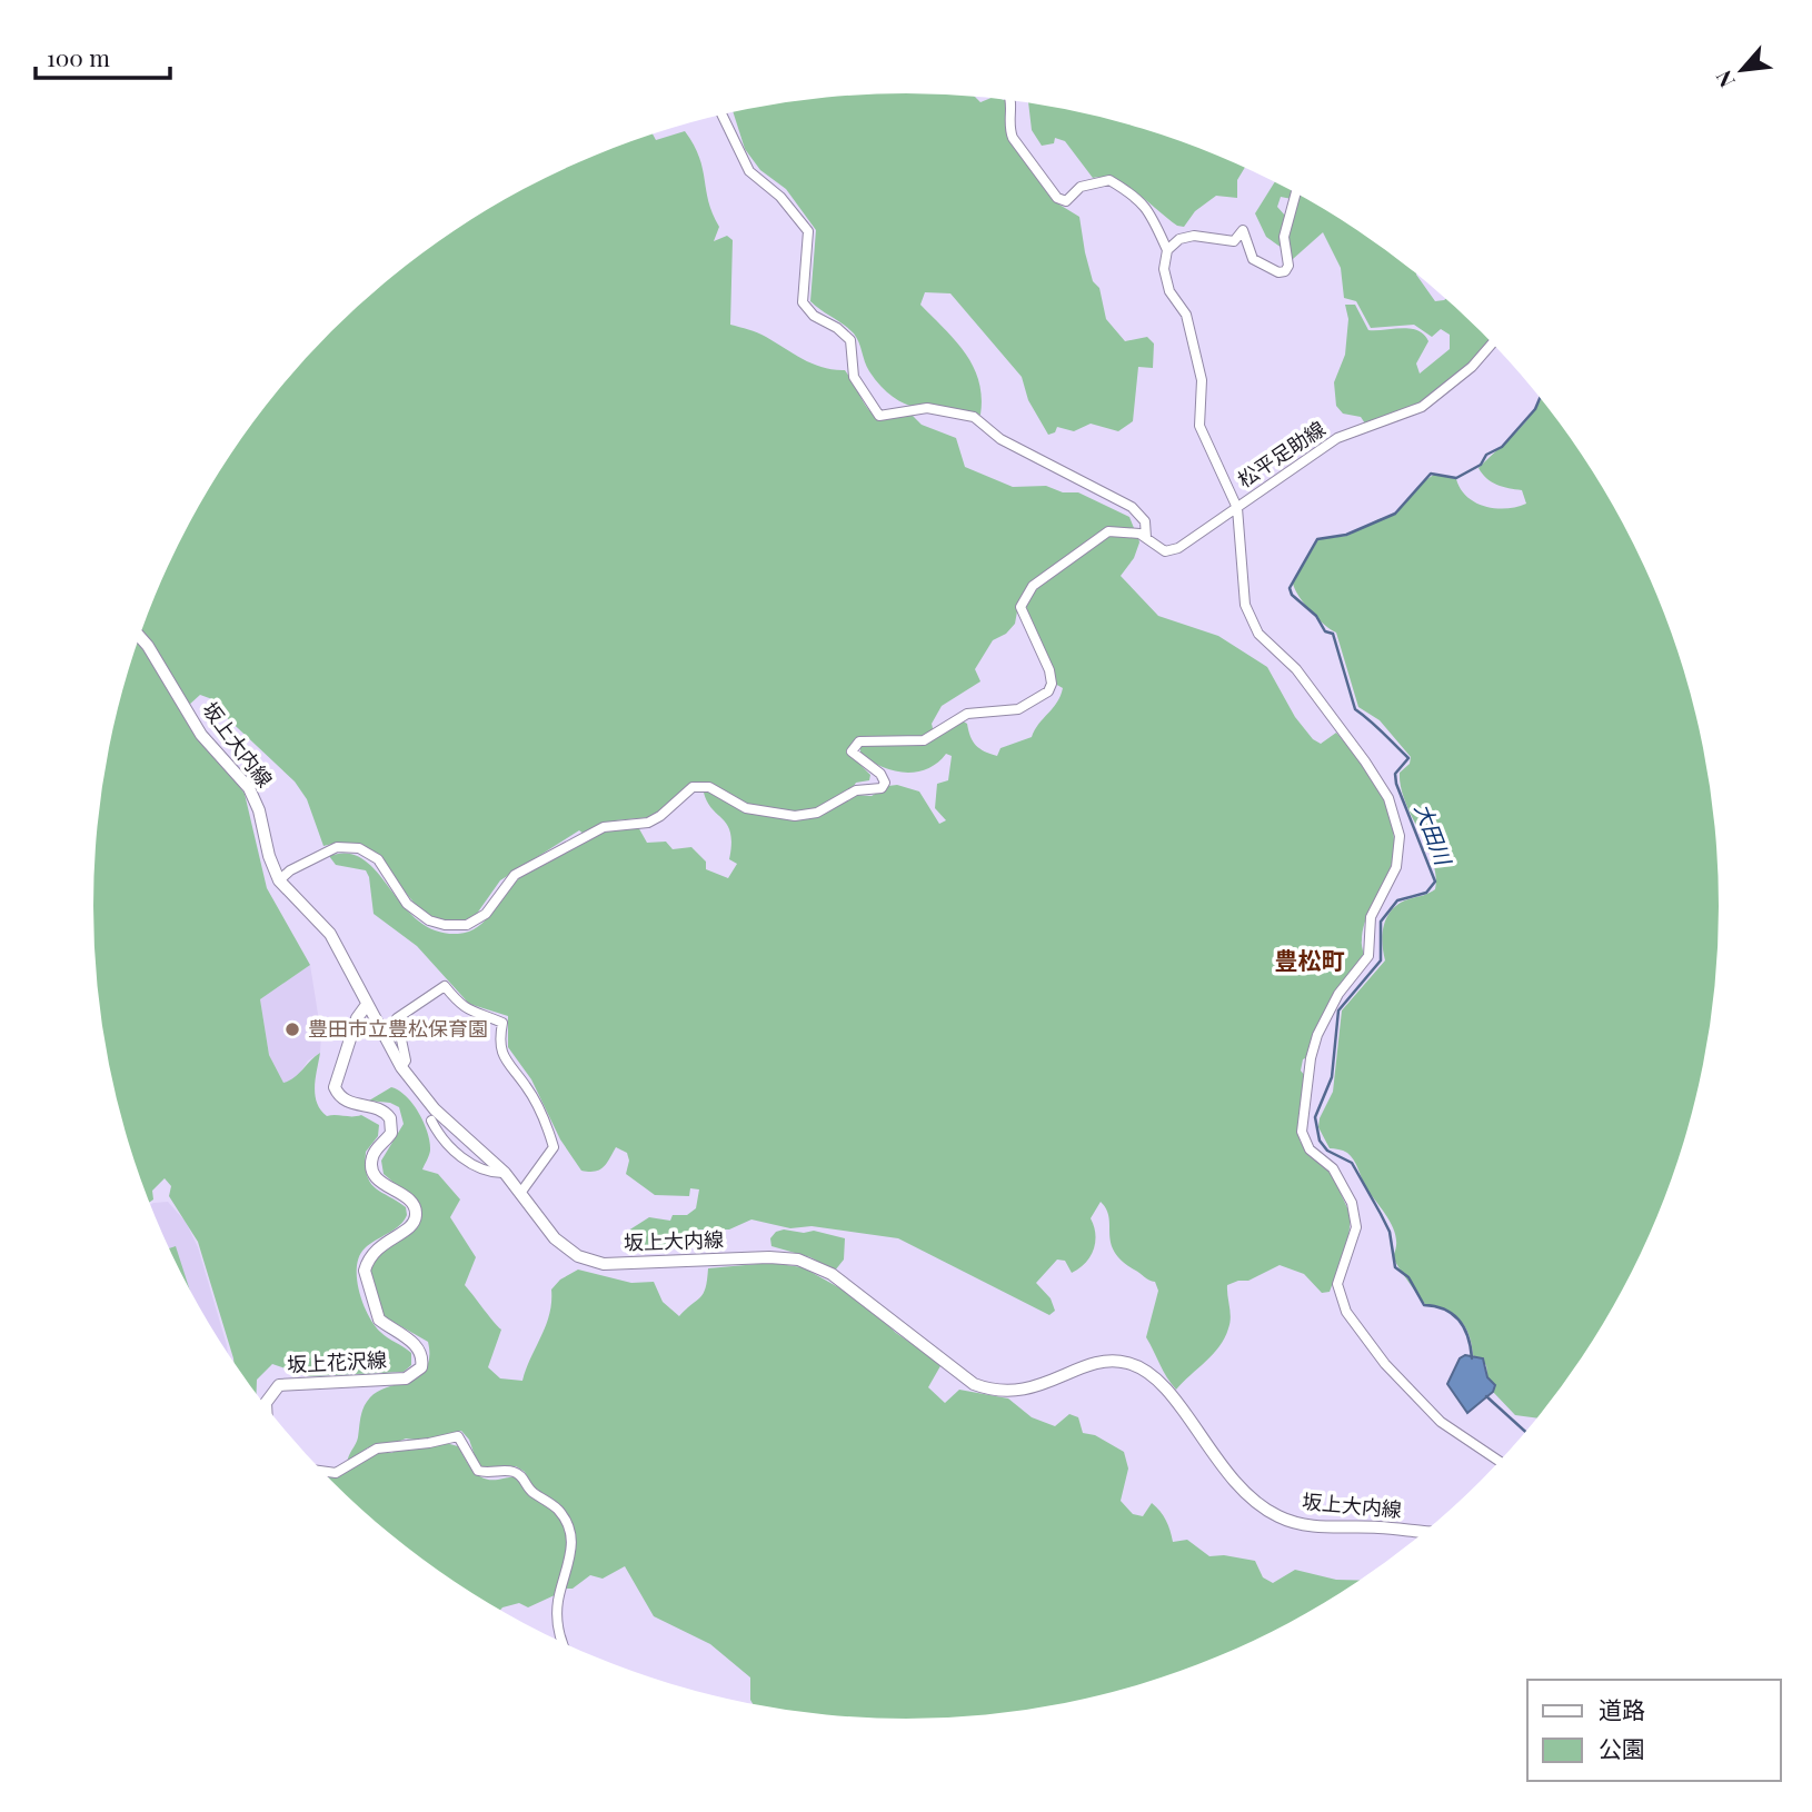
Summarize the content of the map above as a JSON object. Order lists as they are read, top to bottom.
{
  "streets": {
    "main road": ["坂上大内線", "坂上花沢線"],
    "street": ["松平足助線"]
  },
  "crossings": [
    ["坂上大内線", "坂上花沢線"]
  ],
  "districts": ["豊松町"],
  "water": ["大田川"],
  "places": ["豊田市立豊松保育園"],
  "legend": ["道路", "公園"],
  "scale_bar": "100 m",
  "north": "bottom left"
}
